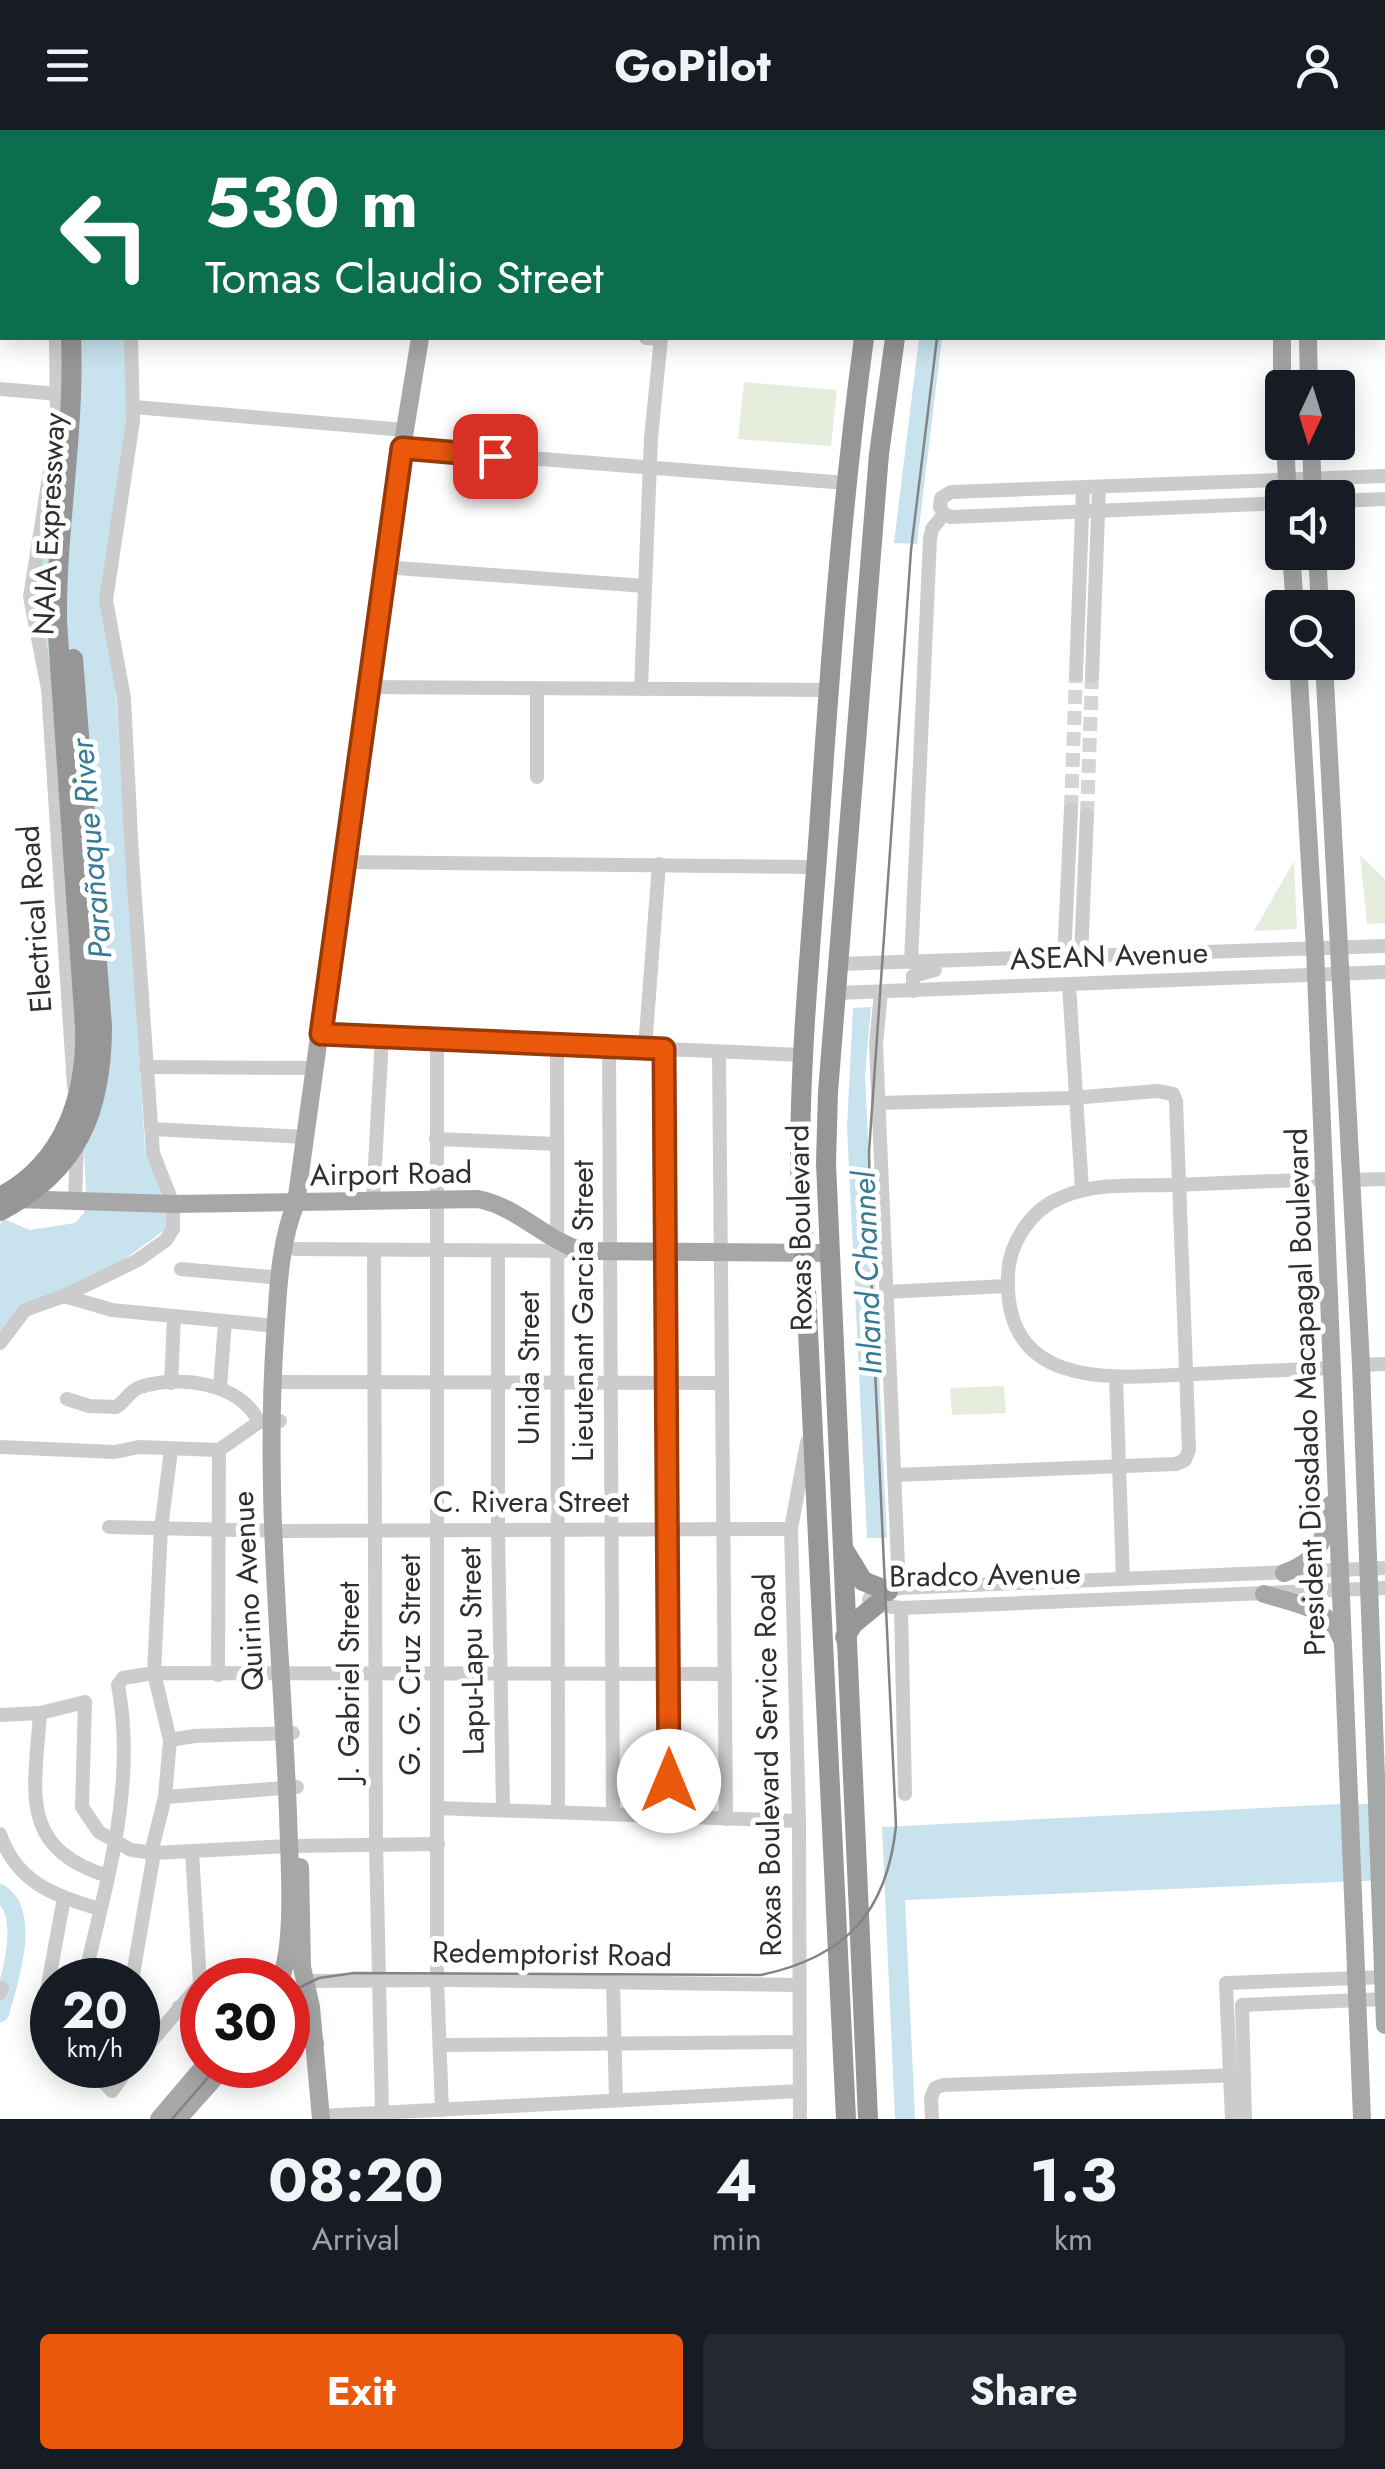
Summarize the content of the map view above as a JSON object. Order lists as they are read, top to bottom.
{
  "streets": {
    "highway": ["NAIA Expressway", "Roxas Boulevard"],
    "main road": ["Airport Road", "President Diosdado Macapagal Boulevard", "Quirino Avenue"],
    "street": [
      "Electrical Road",
      "ASEAN Avenue",
      "Lieutenant Garcia Street",
      "Unida Street",
      "C. Rivera Street",
      "Bradco Avenue",
      "Lapu-Lapu Street",
      "G. G. Cruz Street",
      "J. Gabriel Street",
      "Roxas Boulevard Service Road",
      "Redemptorist Road"
    ]
  },
  "crossings": [
    ["NAIA Expressway", "Airport Road"],
    ["Electrical Road", "Airport Road"],
    ["ASEAN Avenue", "Roxas Boulevard"],
    ["ASEAN Avenue", "President Diosdado Macapagal Boulevard"],
    ["Airport Road", "Roxas Boulevard"],
    ["Airport Road", "Lieutenant Garcia Street"],
    ["Airport Road", "Unida Street"],
    ["Airport Road", "Quirino Avenue"],
    ["Airport Road", "G. G. Cruz Street"],
    ["Roxas Boulevard", "Roxas Boulevard Service Road"],
    ["Lieutenant Garcia Street", "C. Rivera Street"],
    ["Unida Street", "C. Rivera Street"],
    ["President Diosdado Macapagal Boulevard", "Bradco Avenue"],
    ["C. Rivera Street", "Quirino Avenue"],
    ["C. Rivera Street", "Lapu-Lapu Street"],
    ["C. Rivera Street", "G. G. Cruz Street"],
    ["C. Rivera Street", "J. Gabriel Street"],
    ["C. Rivera Street", "Roxas Boulevard Service Road"],
    ["G. G. Cruz Street", "Redemptorist Road"],
    ["J. Gabriel Street", "Redemptorist Road"],
    ["Roxas Boulevard Service Road", "Redemptorist Road"]
  ],
  "water": ["Parañaque River", "Inland Channel"],
  "north": "bottom",
  "page": {
    "header": "GoPilot",
    "turn": ["530 m", "Tomas Claudio Street"],
    "speed": "20 km/h",
    "limit": "30",
    "eta": [
      "08:20",
      "Arrival",
      "4",
      "min",
      "1.3",
      "km"
    ],
    "buttons": ["Exit", "Share"]
  }
}
